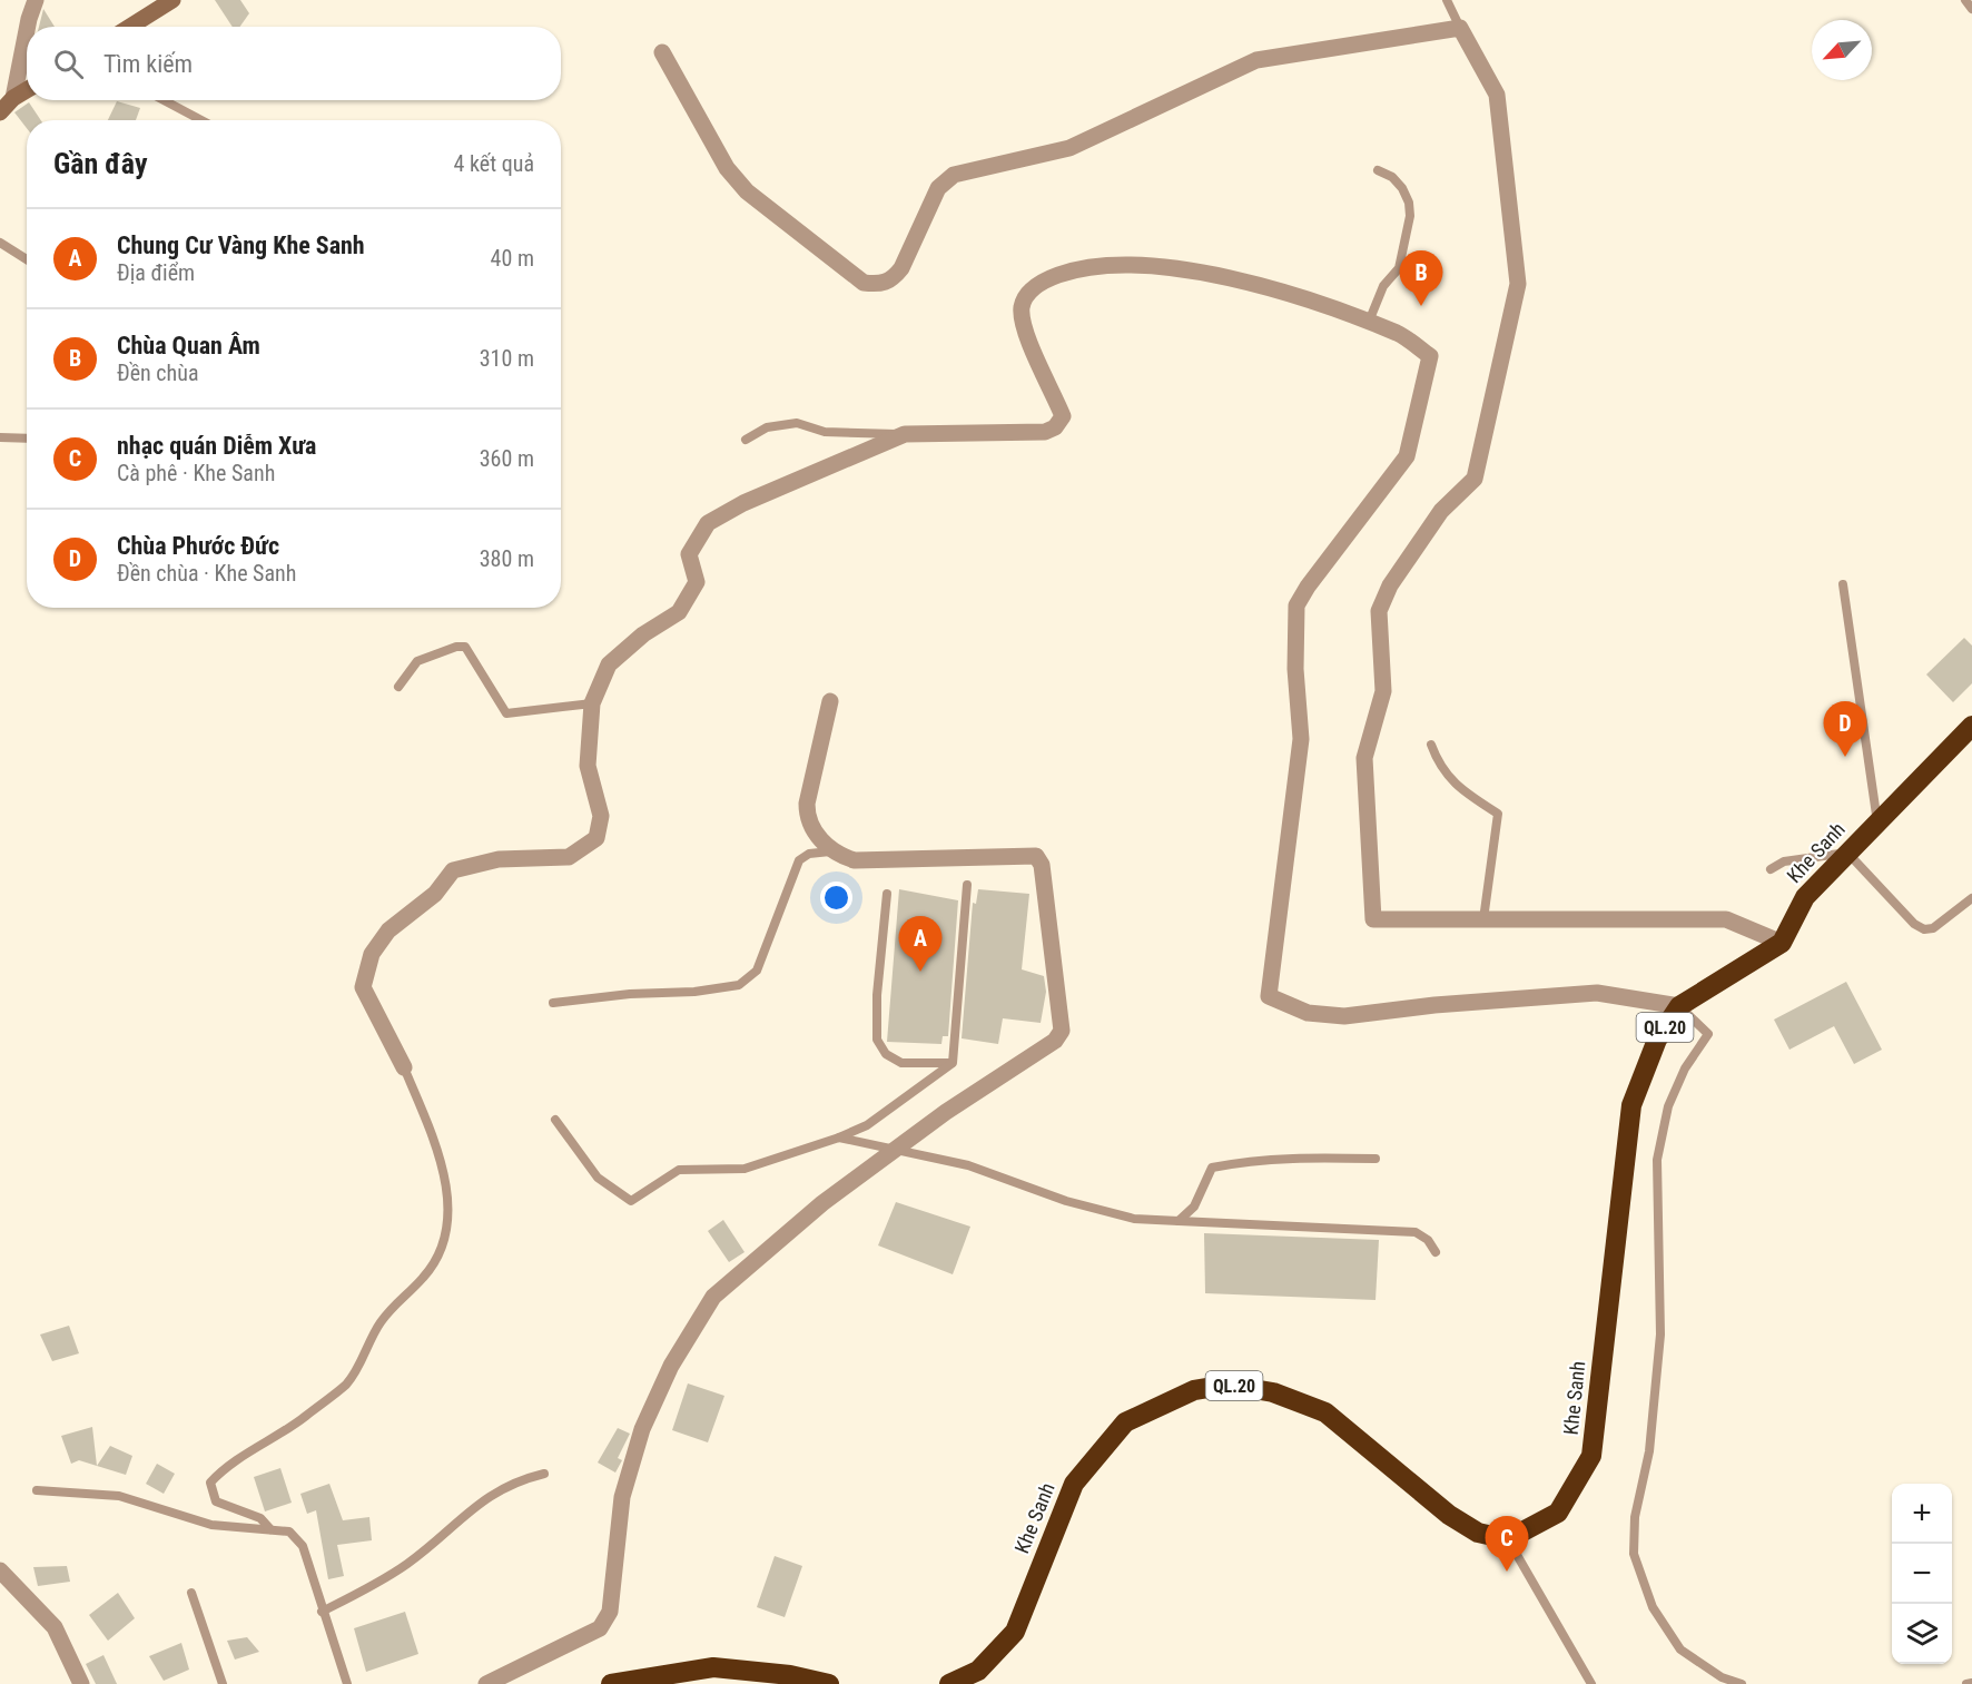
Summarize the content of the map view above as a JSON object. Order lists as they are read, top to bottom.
{
  "streets": {
    "highway": ["Khe Sanh", "QL.20"]
  },
  "north": "bottom left",
  "page": {
    "search": "Tìm kiếm",
    "heading": ["Gần đây", "4 kết quả"],
    "list": [
      {
        "mark": "A",
        "name": "Chung Cư Vàng Khe Sanh",
        "note": "Địa điểm",
        "value": "40 m"
      },
      {
        "mark": "B",
        "name": "Chùa Quan Âm",
        "note": "Đền chùa",
        "value": "310 m"
      },
      {
        "mark": "C",
        "name": "nhạc quán Diễm Xưa",
        "note": "Cà phê · Khe Sanh",
        "value": "360 m"
      },
      {
        "mark": "D",
        "name": "Chùa Phước Đức",
        "note": "Đền chùa · Khe Sanh",
        "value": "380 m"
      }
    ],
    "pins": [
      "B",
      "D",
      "A",
      "C"
    ],
    "map_buttons": ["+", "−"]
  }
}
